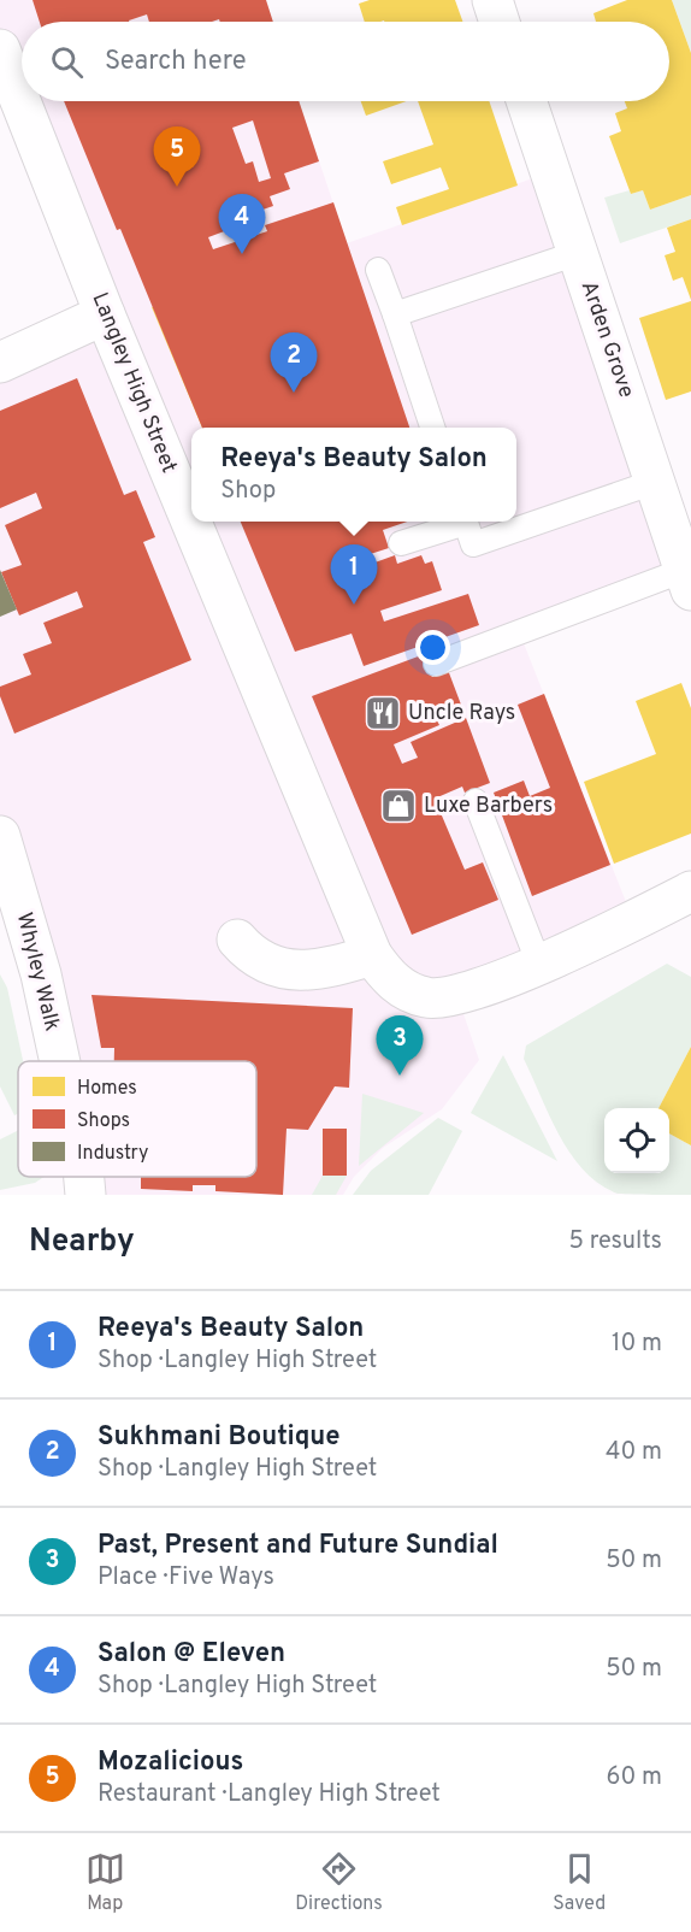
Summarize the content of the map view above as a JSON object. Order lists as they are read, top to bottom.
{
  "streets": {
    "main road": ["Arden Grove", "Langley High Street", "Whyley Walk"]
  },
  "places": {
    "restaurant": ["Uncle Rays"],
    "shop": ["Luxe Barbers"]
  },
  "legend": ["Homes", "Shops", "Industry"],
  "page": {
    "search": "Search here",
    "pins": [
      "5",
      "4",
      "2",
      "1",
      "3"
    ],
    "popup": ["Reeya's Beauty Salon", "Shop"],
    "heading": ["Nearby", "5 results"],
    "list": [
      {
        "mark": "1",
        "name": "Reeya's Beauty Salon",
        "note": "Shop · Langley High Street",
        "value": "10 m"
      },
      {
        "mark": "2",
        "name": "Sukhmani Boutique",
        "note": "Shop · Langley High Street",
        "value": "40 m"
      },
      {
        "mark": "3",
        "name": "Past, Present and Future Sundial",
        "note": "Place · Five Ways",
        "value": "50 m"
      },
      {
        "mark": "4",
        "name": "Salon @ Eleven",
        "note": "Shop · Langley High Street",
        "value": "50 m"
      },
      {
        "mark": "5",
        "name": "Mozalicious",
        "note": "Restaurant · Langley High Street",
        "value": "60 m"
      }
    ],
    "nav": ["Map", "Directions", "Saved"]
  }
}
